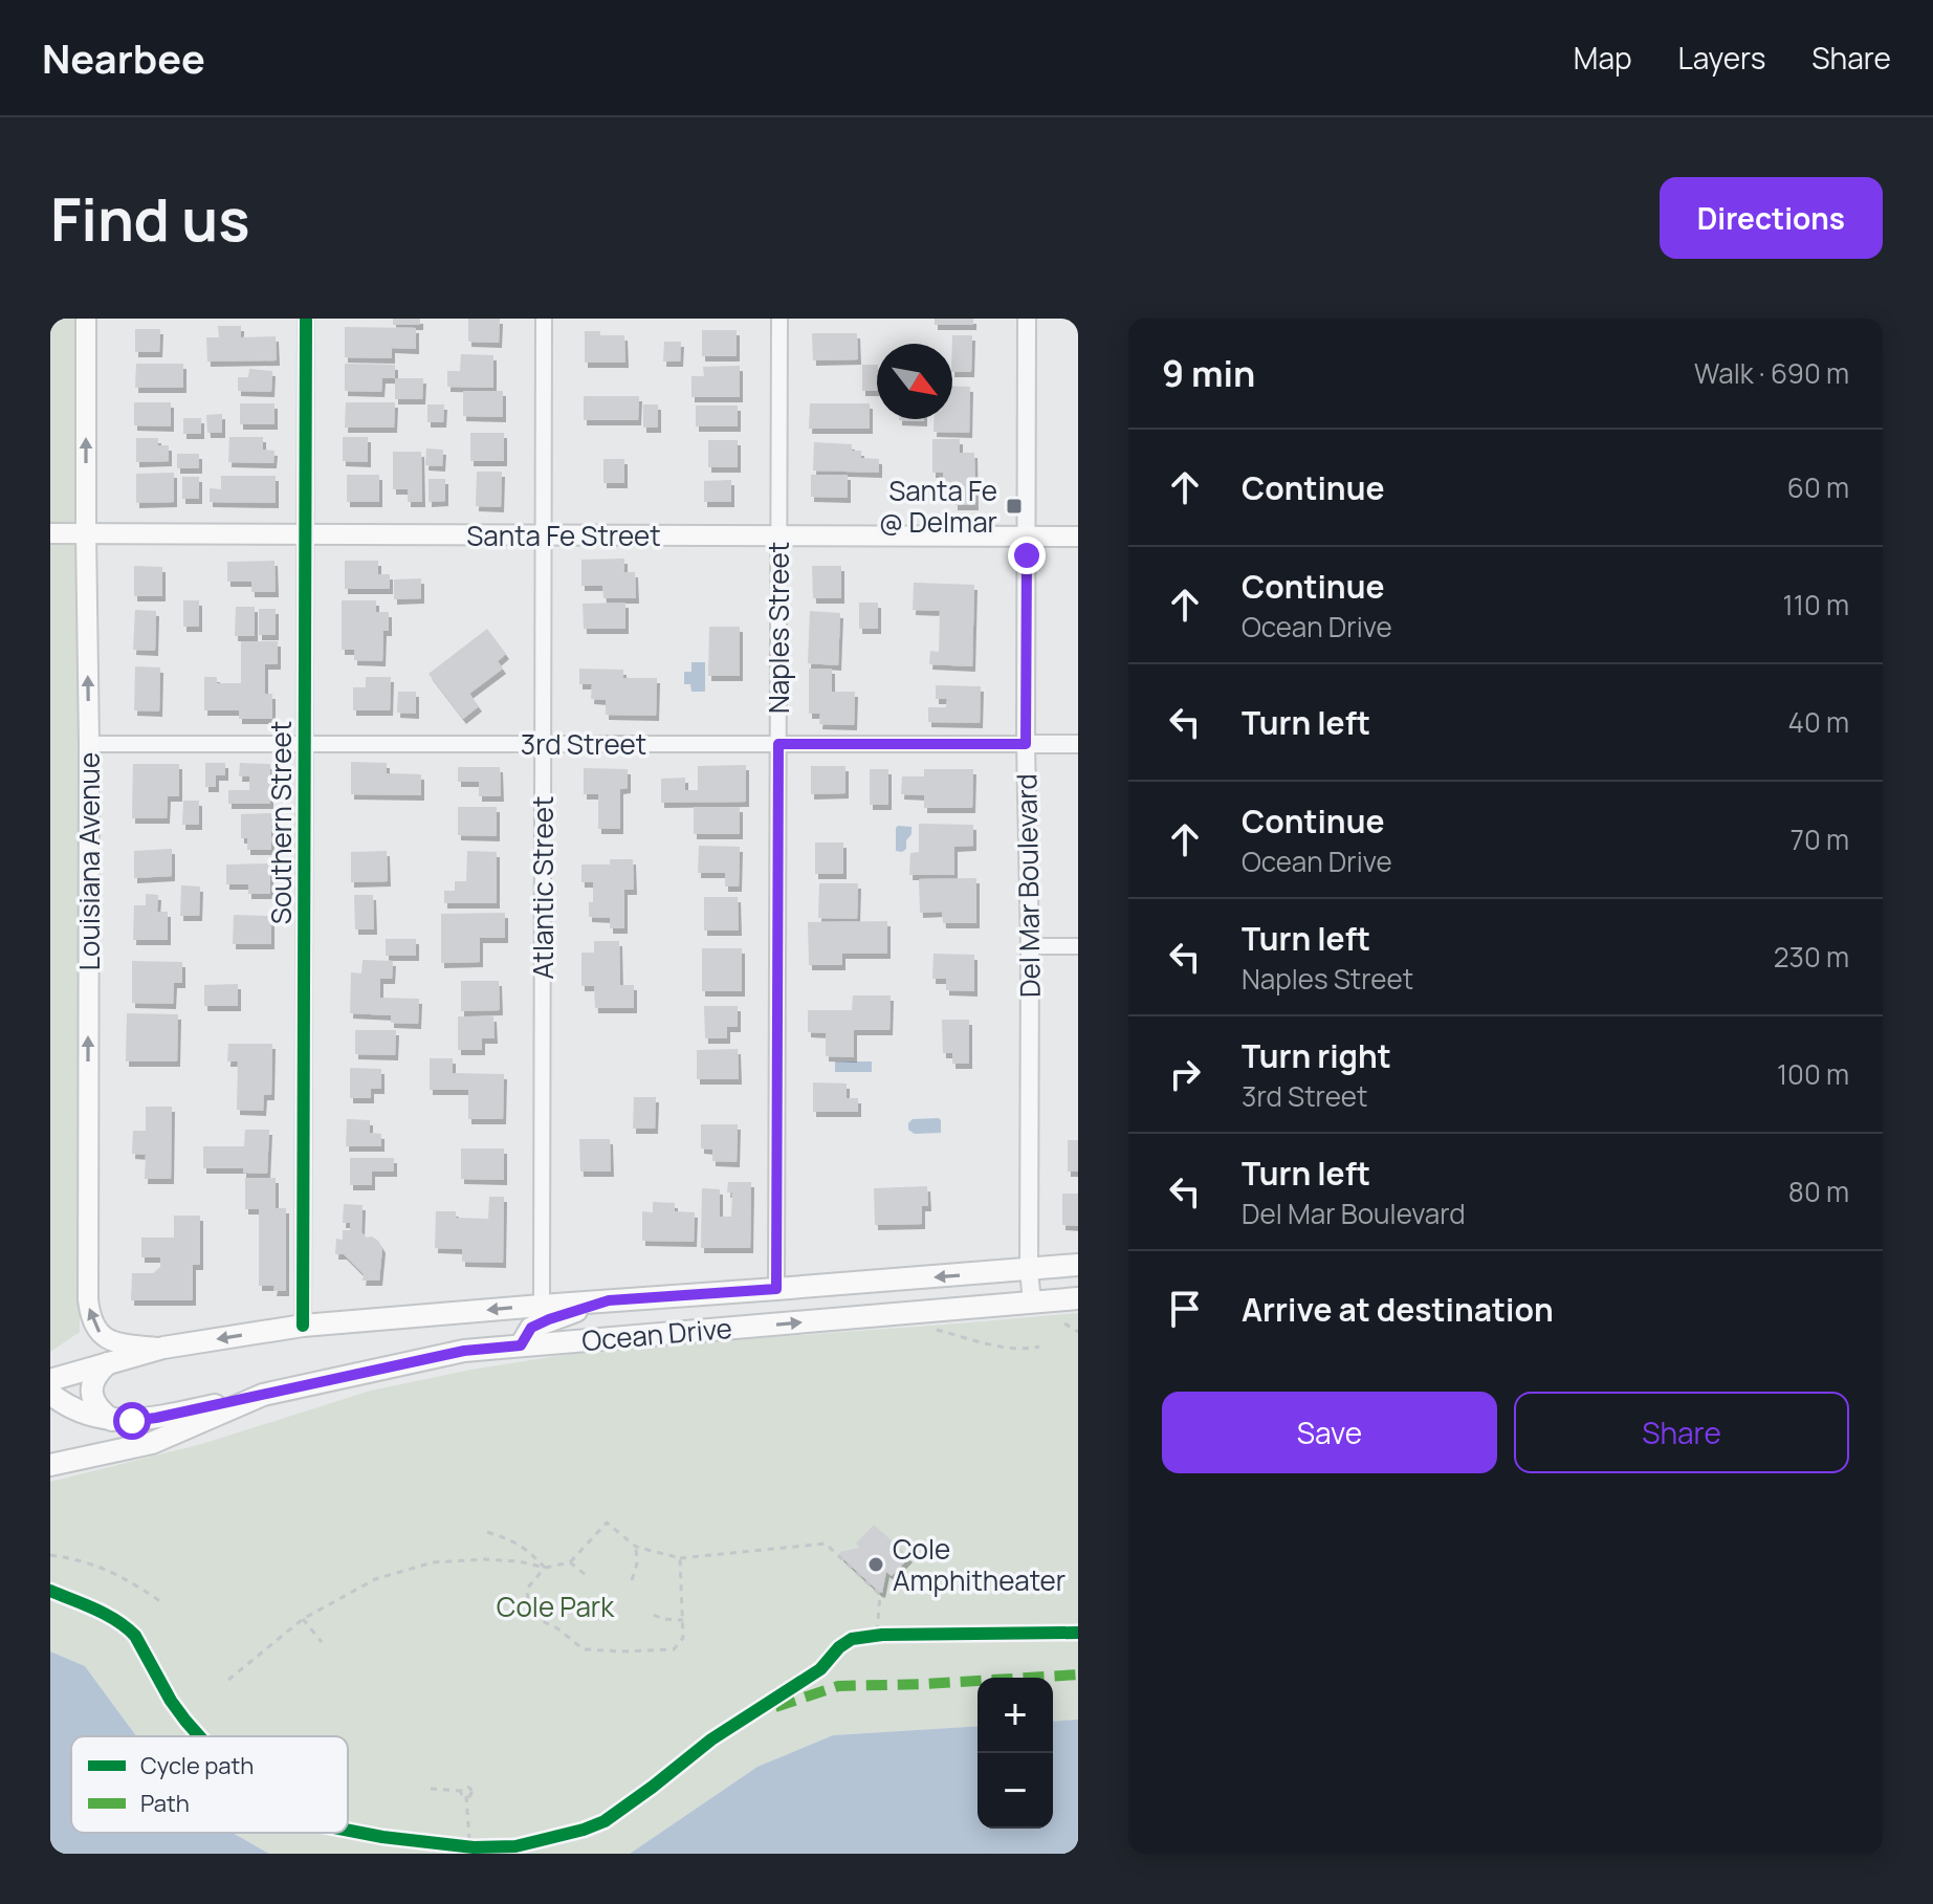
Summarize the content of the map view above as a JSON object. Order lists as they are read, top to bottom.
{
  "streets": {
    "main road": ["Santa Fe Street", "Louisiana Avenue", "Ocean Drive"],
    "street": [
      "Naples Street",
      "3rd Street",
      "Southern Street",
      "Del Mar Boulevard",
      "Atlantic Street"
    ]
  },
  "crossings": [
    ["Santa Fe Street", "Naples Street"],
    ["Santa Fe Street", "Southern Street"],
    ["Santa Fe Street", "Louisiana Avenue"],
    ["Santa Fe Street", "Del Mar Boulevard"],
    ["Santa Fe Street", "Atlantic Street"],
    ["Naples Street", "3rd Street"],
    ["Naples Street", "Ocean Drive"],
    ["3rd Street", "Southern Street"],
    ["3rd Street", "Louisiana Avenue"],
    ["3rd Street", "Del Mar Boulevard"],
    ["3rd Street", "Atlantic Street"],
    ["Southern Street", "Ocean Drive"],
    ["Louisiana Avenue", "Ocean Drive"],
    ["Del Mar Boulevard", "Ocean Drive"],
    ["Atlantic Street", "Ocean Drive"]
  ],
  "one_way": ["Louisiana Avenue"],
  "parks": ["Cole Park"],
  "places": {
    "transit": ["Santa Fe @ Delmar"],
    "other": ["Cole Amphitheater"]
  },
  "legend": ["Cycle path", "Path"],
  "north": "bottom right",
  "page": {
    "header": "Nearbee",
    "nav": ["Map", "Layers", "Share"],
    "buttons": [
      "Directions",
      ["Save", "Share"]
    ],
    "title": "Find us",
    "heading": ["9 min", "Walk · 690 m"],
    "list": [
      ["Continue", "60 m"],
      ["Continue", "Ocean Drive", "110 m"],
      ["Turn left", "40 m"],
      ["Continue", "Ocean Drive", "70 m"],
      ["Turn left", "Naples Street", "230 m"],
      ["Turn right", "3rd Street", "100 m"],
      ["Turn left", "Del Mar Boulevard", "80 m"],
      "Arrive at destination"
    ],
    "map_buttons": ["+", "−"]
  }
}
